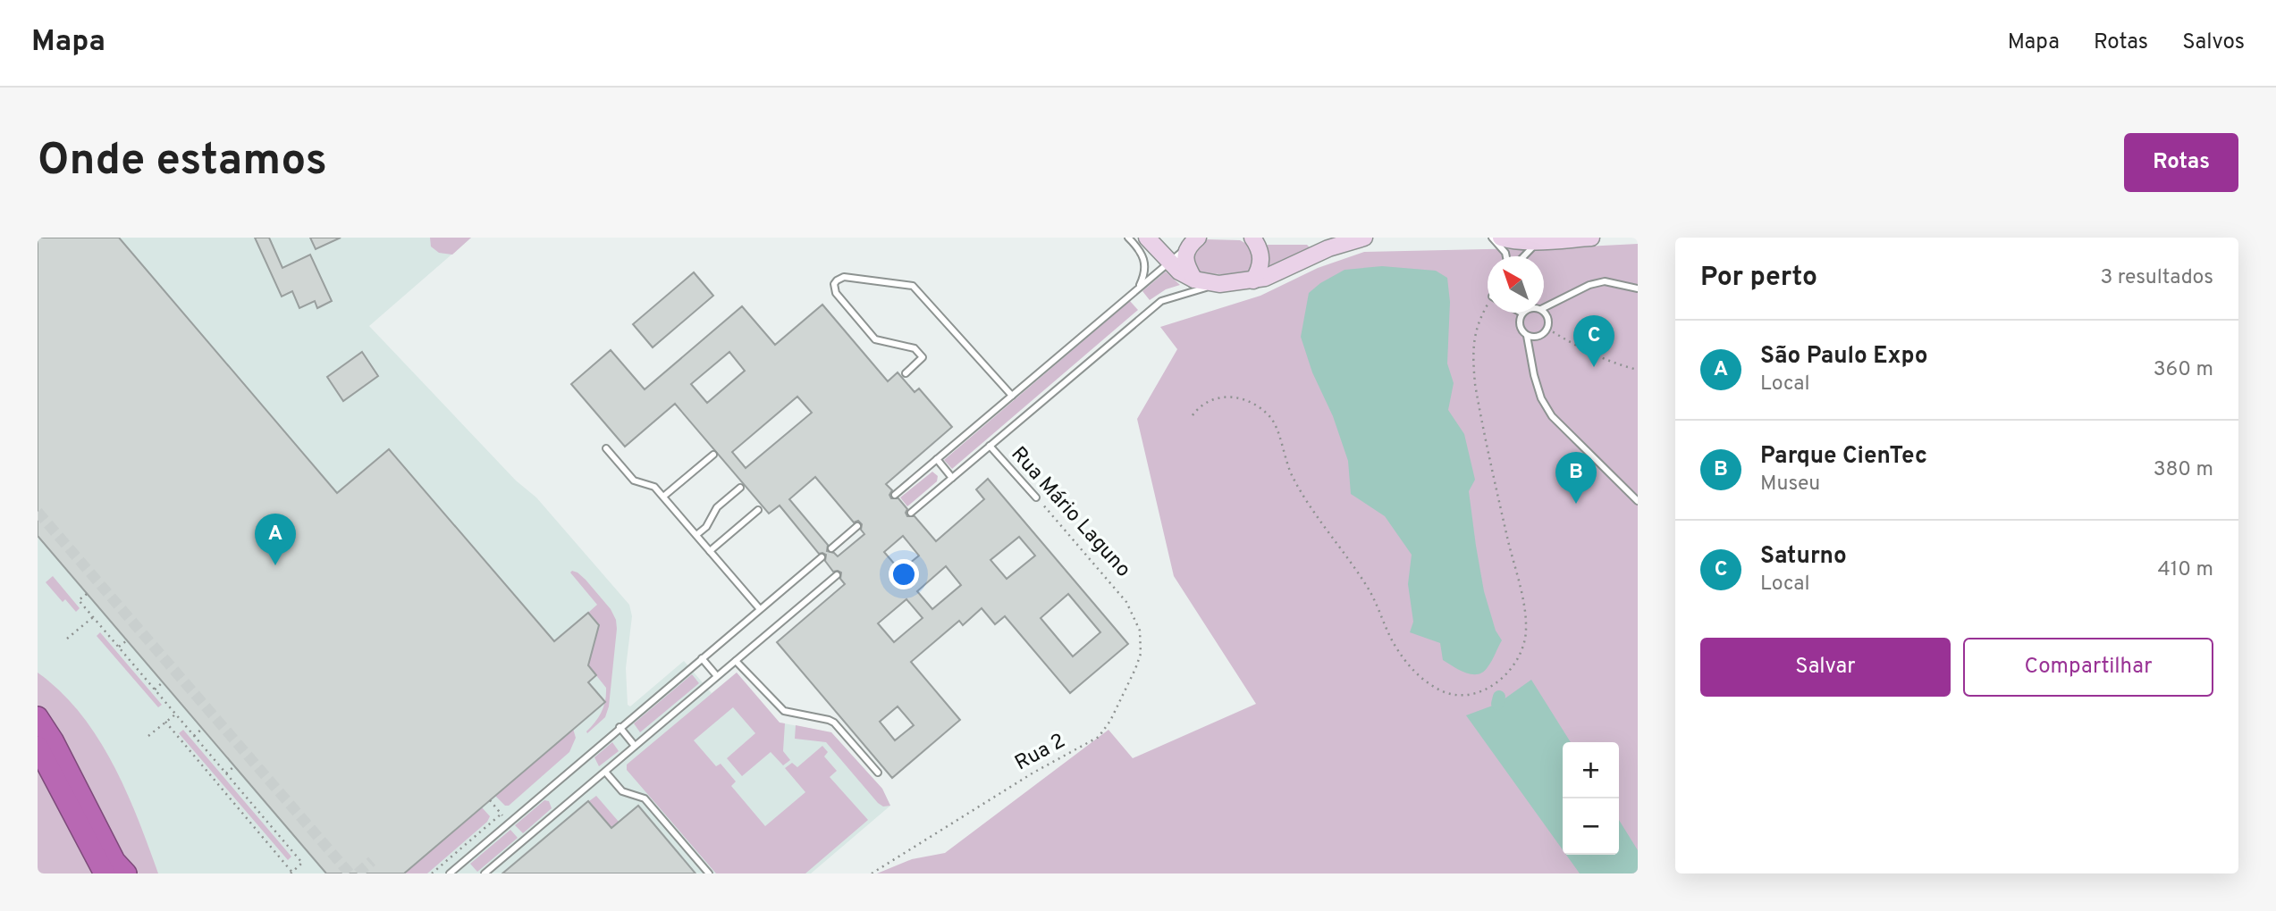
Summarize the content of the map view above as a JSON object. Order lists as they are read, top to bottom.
{
  "streets": {
    "lane": ["Rua Mário Laguno"],
    "path": ["Rua 2"]
  },
  "crossings": [
    ["Rua Mário Laguno", "Rua 2"]
  ],
  "north": "top left",
  "page": {
    "header": "Mapa",
    "nav": ["Mapa", "Rotas", "Salvos"],
    "buttons": [
      "Rotas",
      ["Salvar", "Compartilhar"]
    ],
    "title": "Onde estamos",
    "heading": ["Por perto", "3 resultados"],
    "pins": ["C", "B", "A"],
    "list": [
      {
        "mark": "A",
        "name": "São Paulo Expo",
        "note": "Local",
        "value": "360 m"
      },
      {
        "mark": "B",
        "name": "Parque CienTec",
        "note": "Museu",
        "value": "380 m"
      },
      {
        "mark": "C",
        "name": "Saturno",
        "note": "Local",
        "value": "410 m"
      }
    ],
    "map_buttons": ["+", "−"]
  }
}
